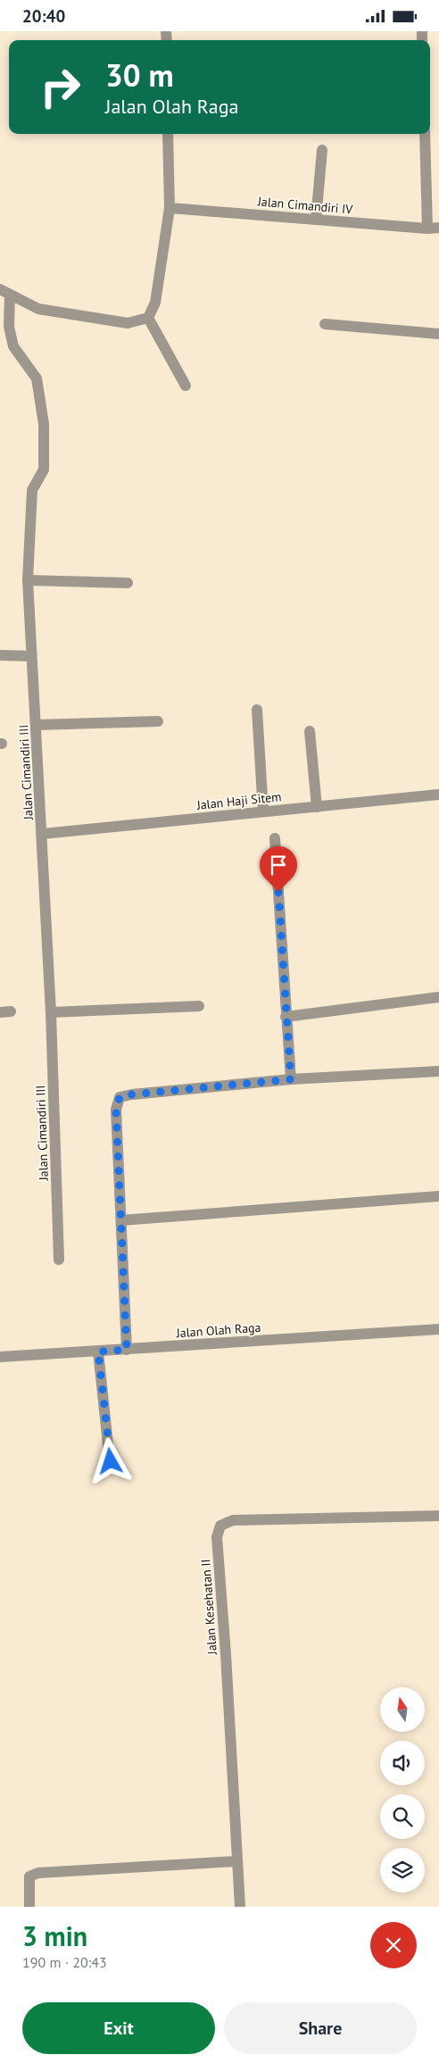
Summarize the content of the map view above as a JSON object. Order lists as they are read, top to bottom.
{
  "streets": {
    "street": [
      "Jalan Cimandiri IV",
      "Jalan Cimandiri III",
      "Jalan Haji Sitem",
      "Jalan Olah Raga",
      "Jalan Kesehatan II"
    ]
  },
  "crossings": [
    ["Jalan Cimandiri III", "Jalan Haji Sitem"]
  ],
  "north": "top",
  "page": {
    "status": "20:40",
    "turn": ["30 m", "Jalan Olah Raga"],
    "heading": ["3 min", "190 m · 20:43"],
    "buttons": ["Exit", "Share"]
  }
}
